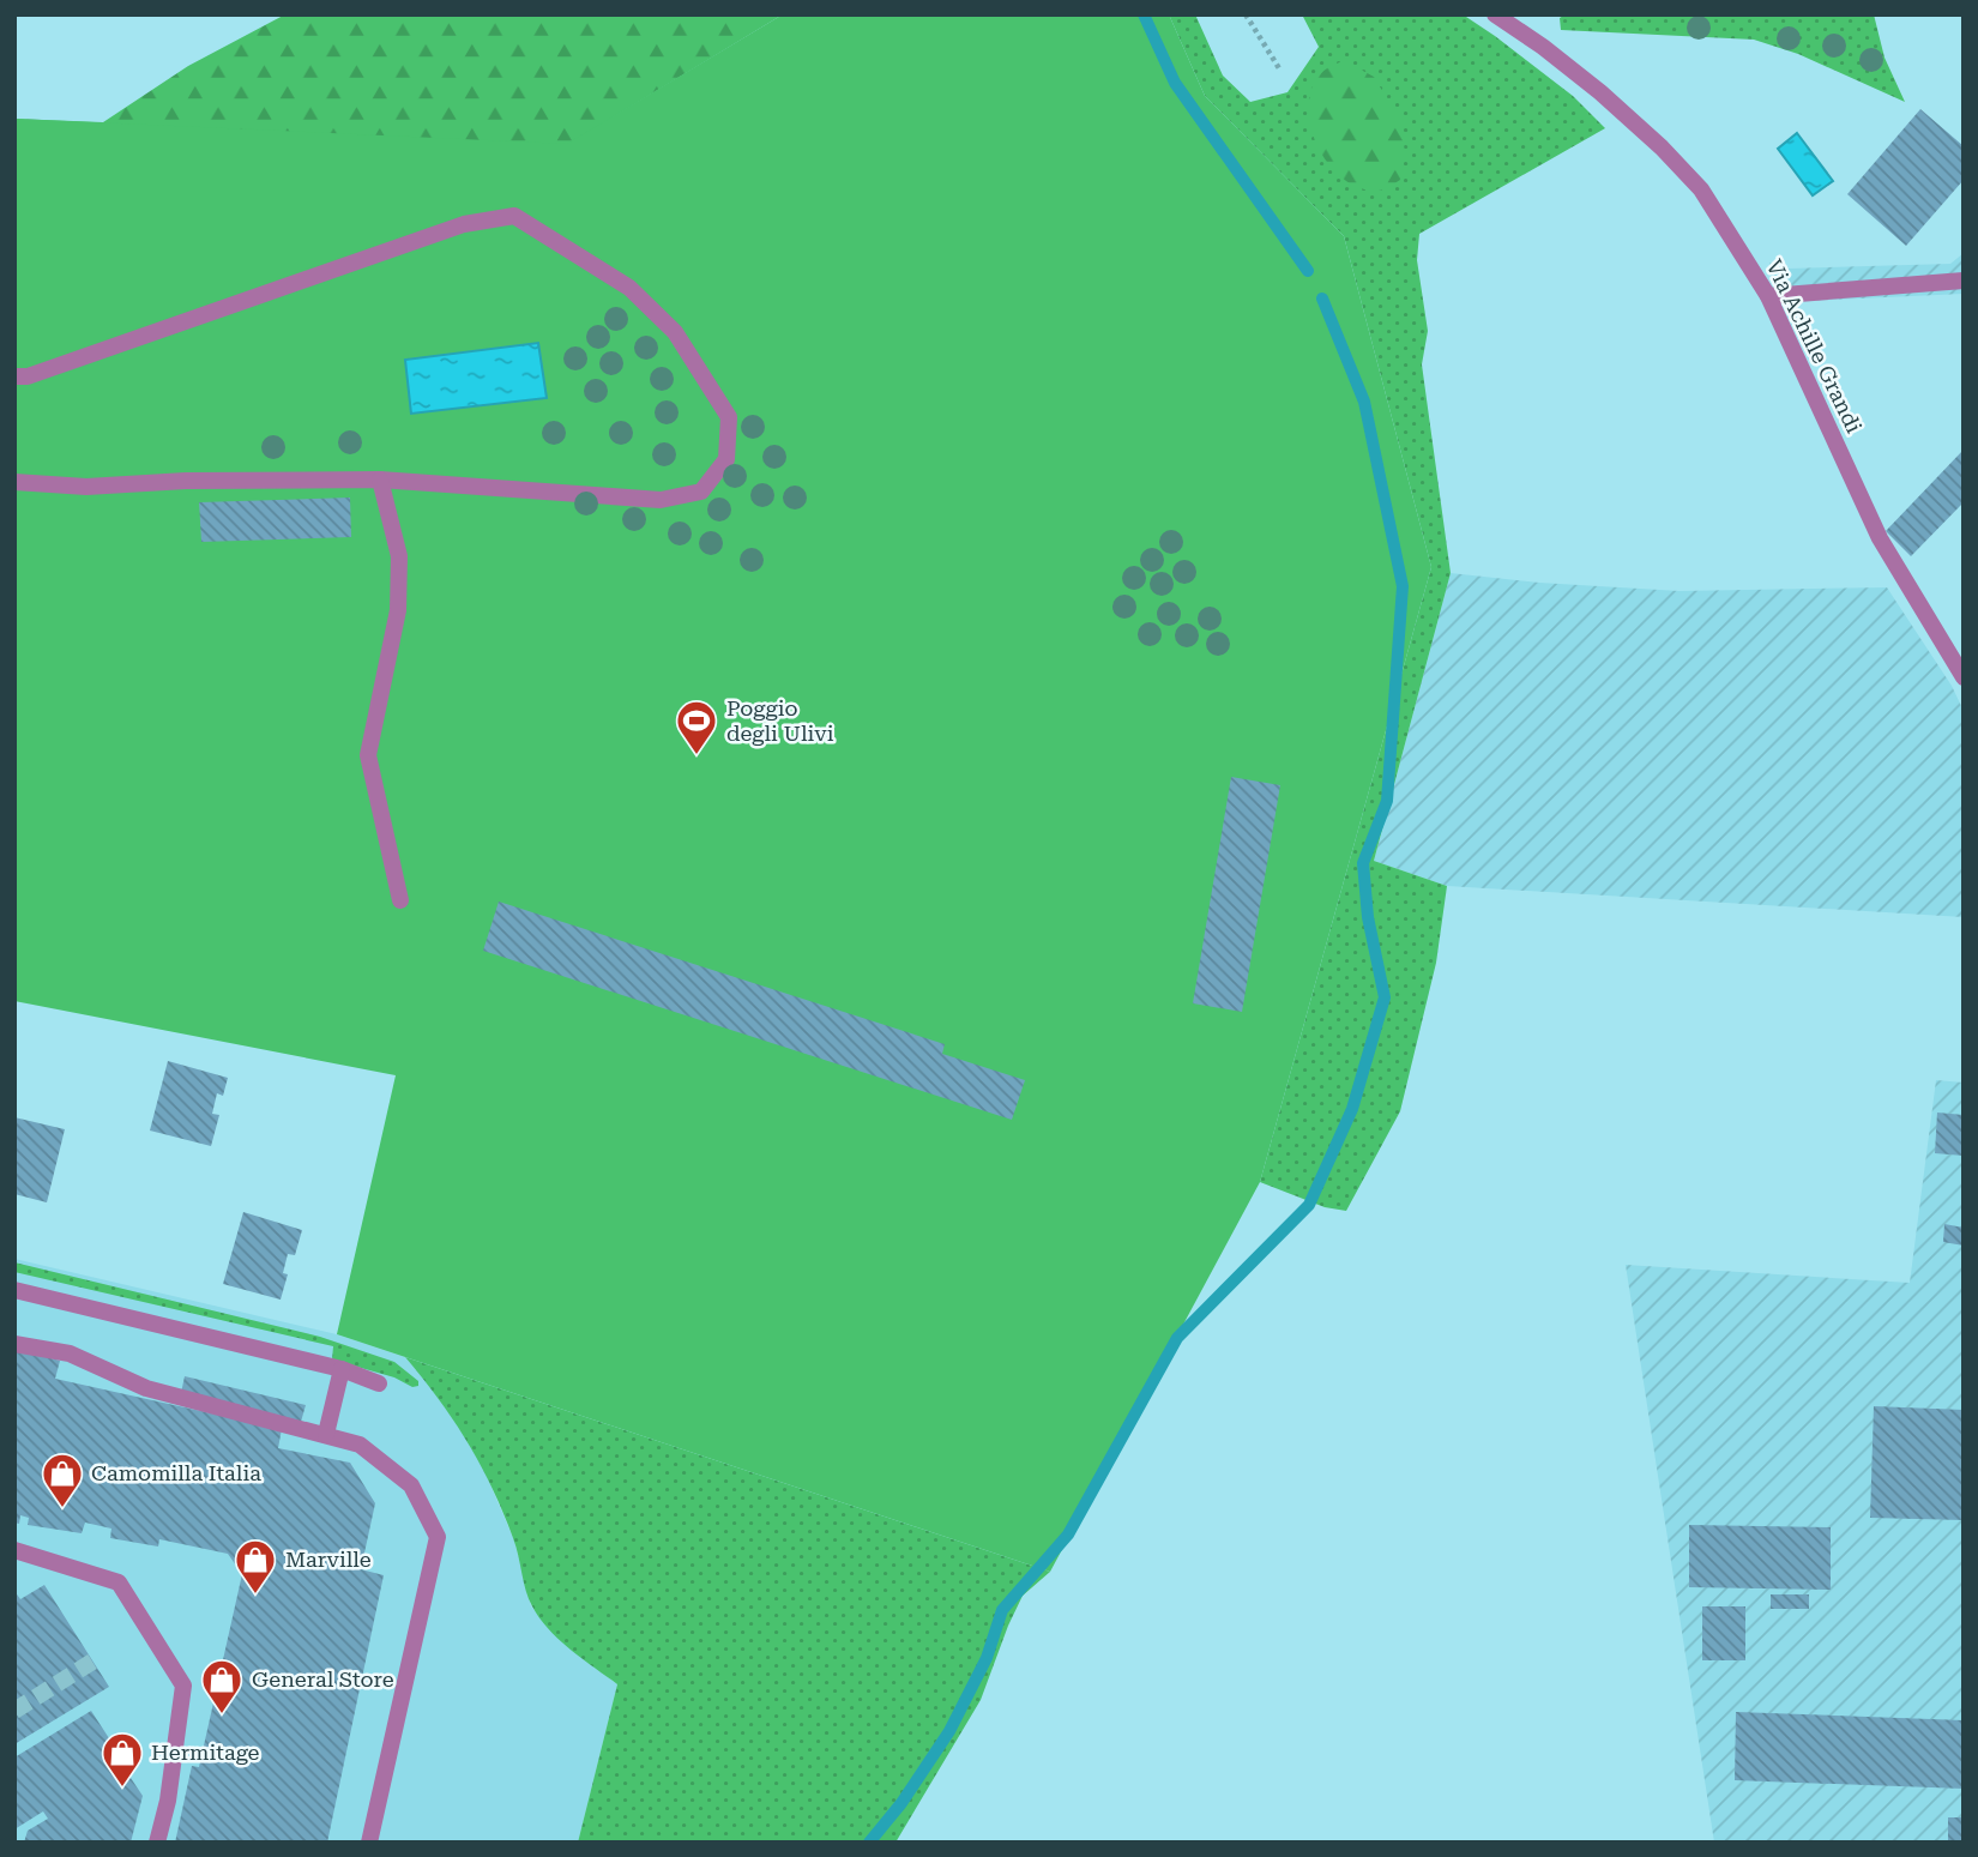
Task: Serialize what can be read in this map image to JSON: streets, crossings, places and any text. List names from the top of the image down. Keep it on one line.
{"streets":{"street":["Via Achille Grandi"]},"places":{"sports":["Poggio degli Ulivi"],"shop":["Camomilla Italia","Marville","General Store","Hermitage"]}}
